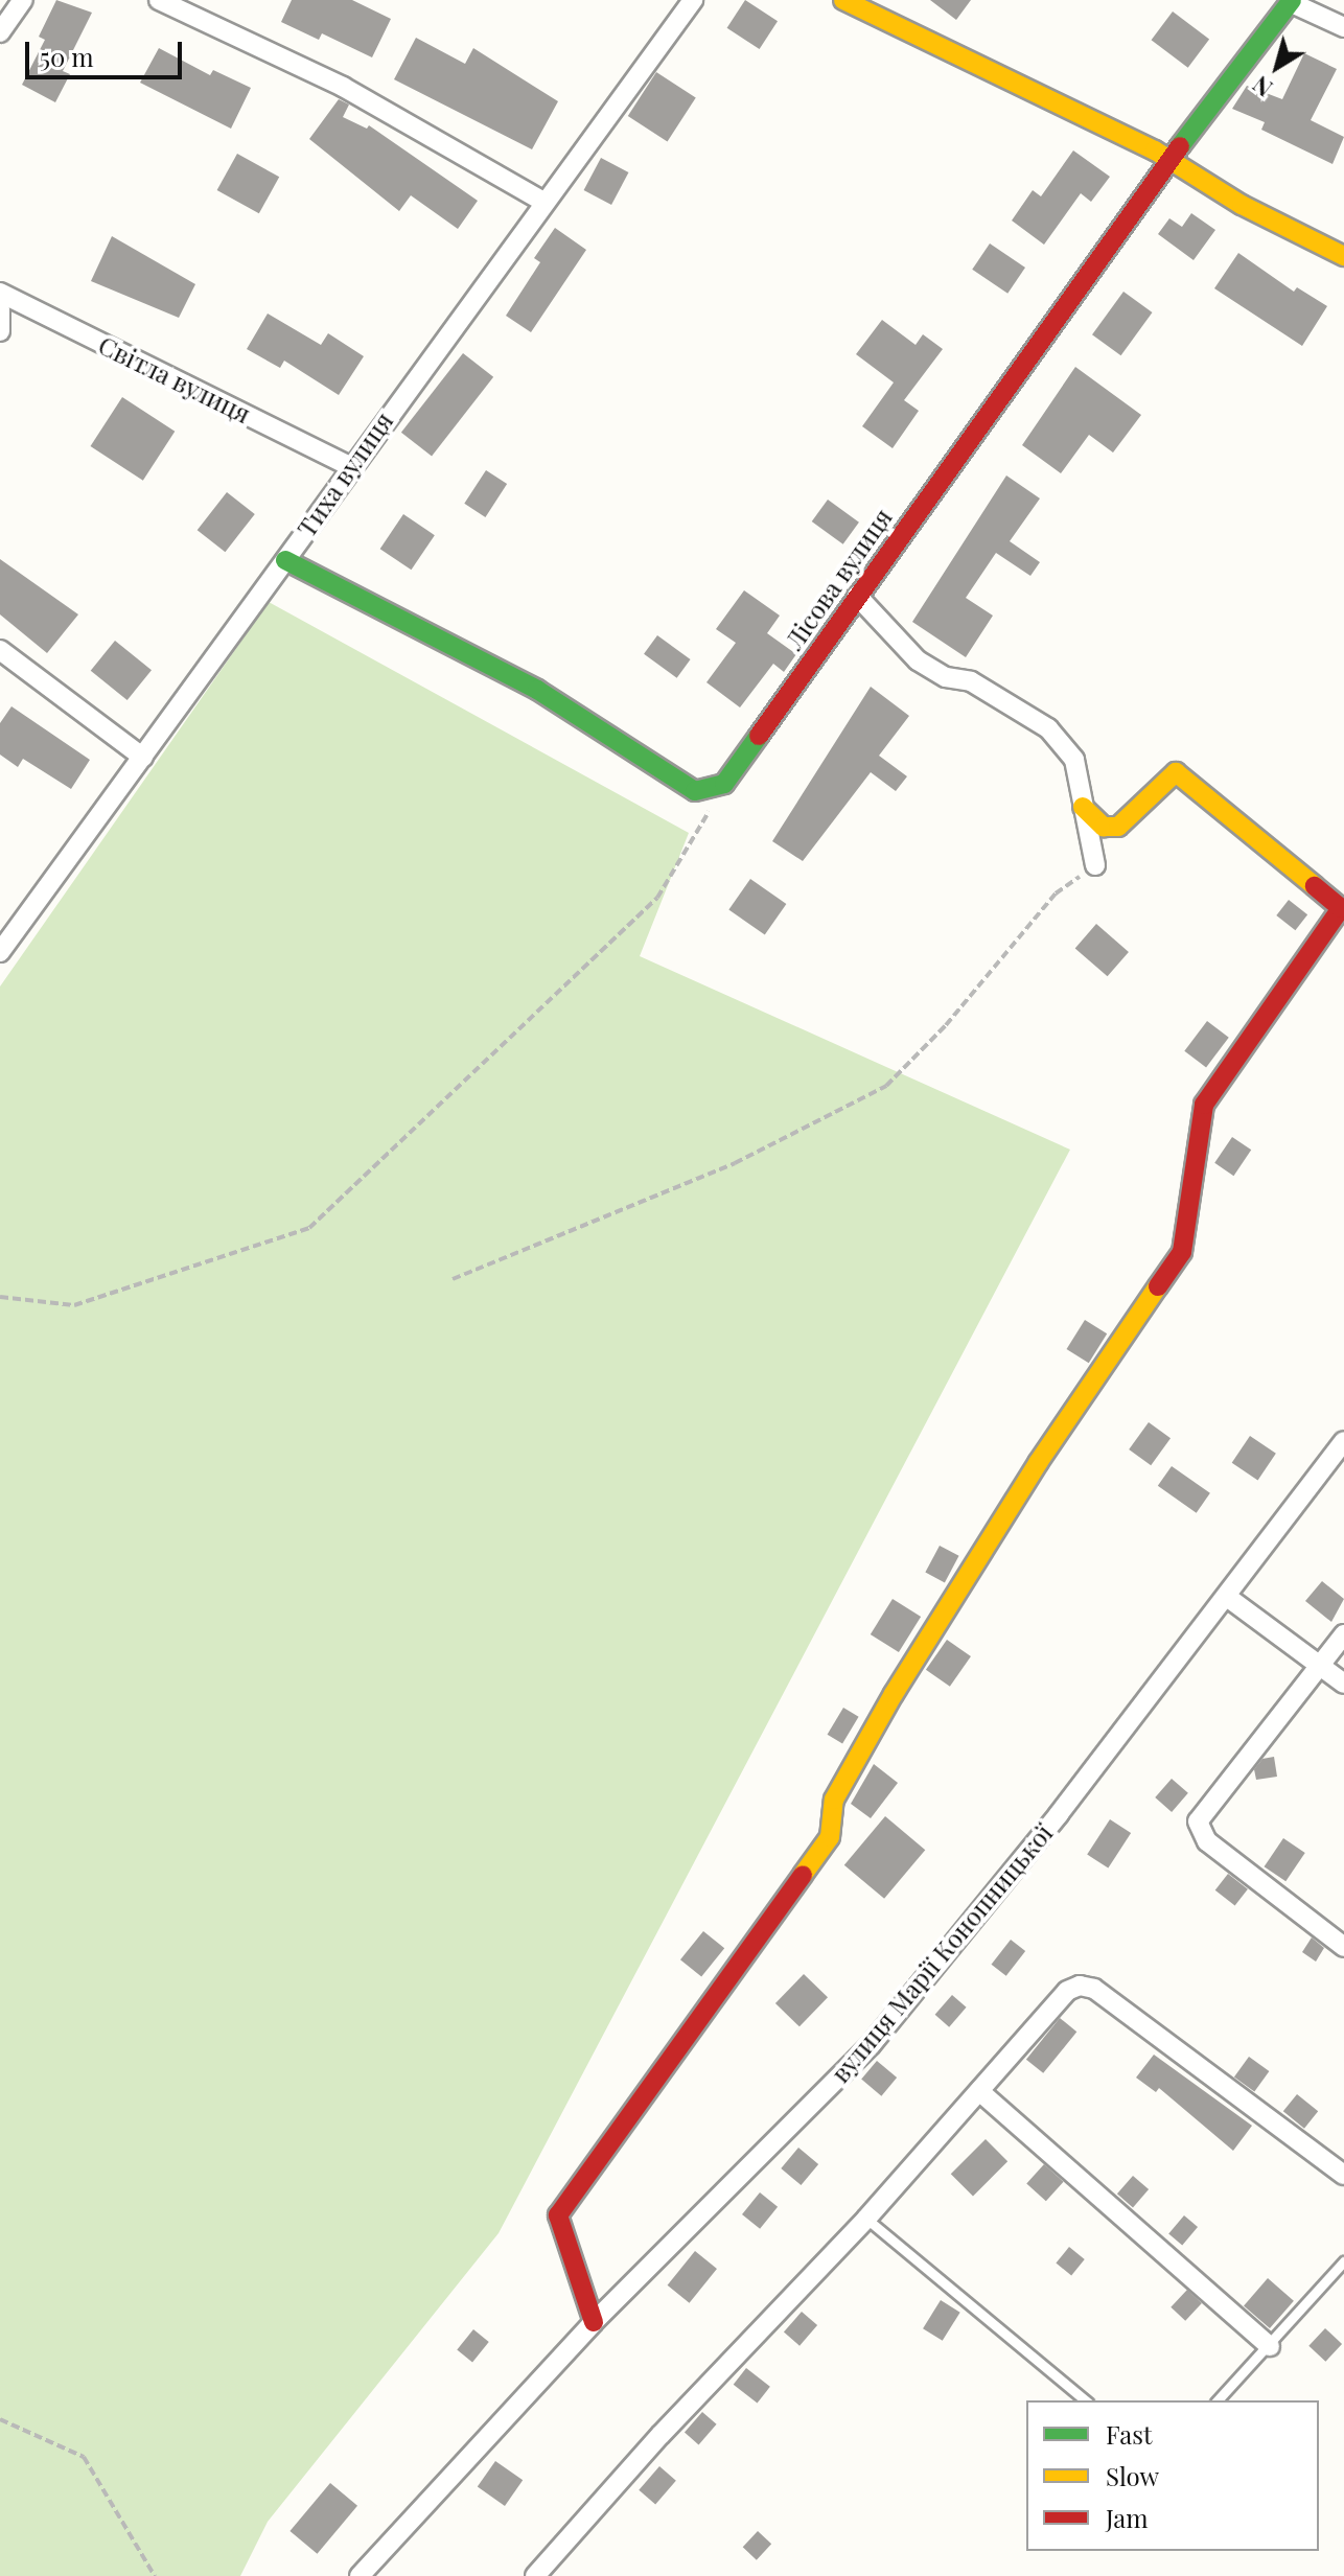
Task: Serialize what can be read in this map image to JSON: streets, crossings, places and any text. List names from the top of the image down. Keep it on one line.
{"streets":{"street":["Світла вулиця","Тиха вулиця","Лісова вулиця","вулиця Марії Конопницької"]},"crossings":[["Світла вулиця","Тиха вулиця"]],"legend":["Fast","Slow","Jam"],"scale_bar":"50 m","north":"bottom left"}
